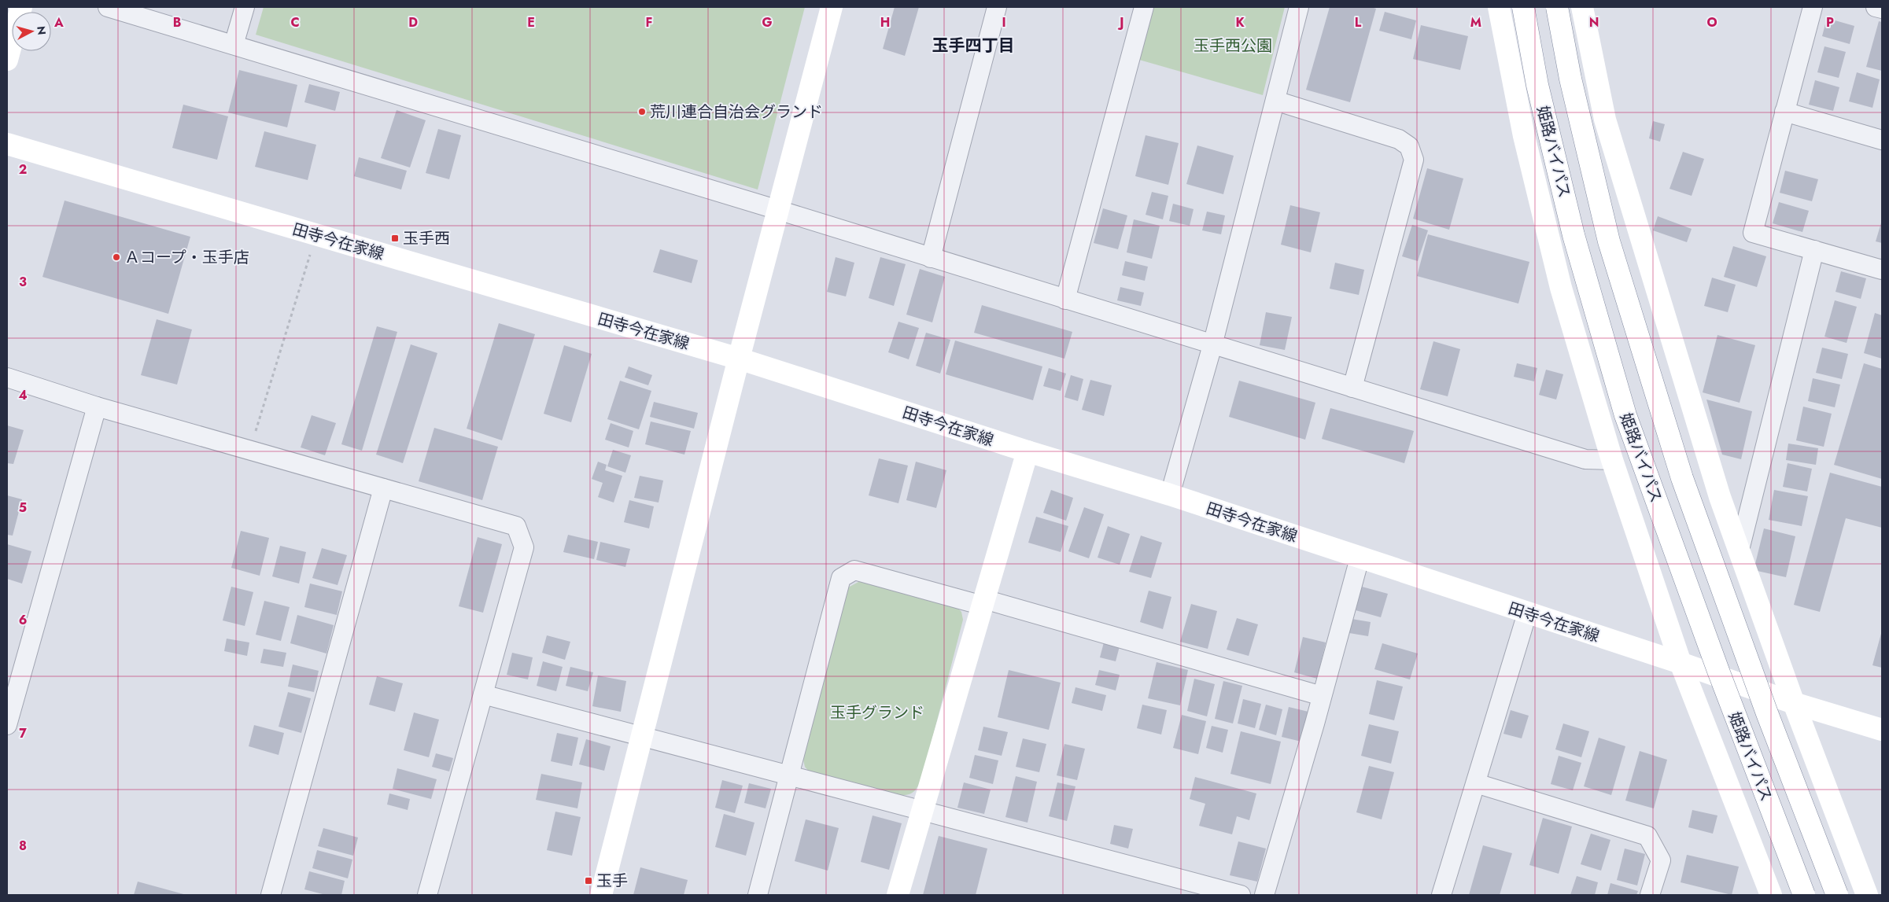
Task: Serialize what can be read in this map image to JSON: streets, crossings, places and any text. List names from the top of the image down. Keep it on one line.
{"streets":{"main road":["姫路バイパス","田寺今在家線"]},"districts":["玉手四丁目"],"parks":["玉手西公園","玉手グランド"],"places":{"other":["荒川連合自治会グランド","Ａコープ・玉手店"],"transit":["玉手西","玉手"]},"north":"right","grid":{"columns":["A","B","C","D","E","F","G","H","I","J","K","L","M","N","O","P"],"rows":["2","3","4","5","6","7","8"]}}
